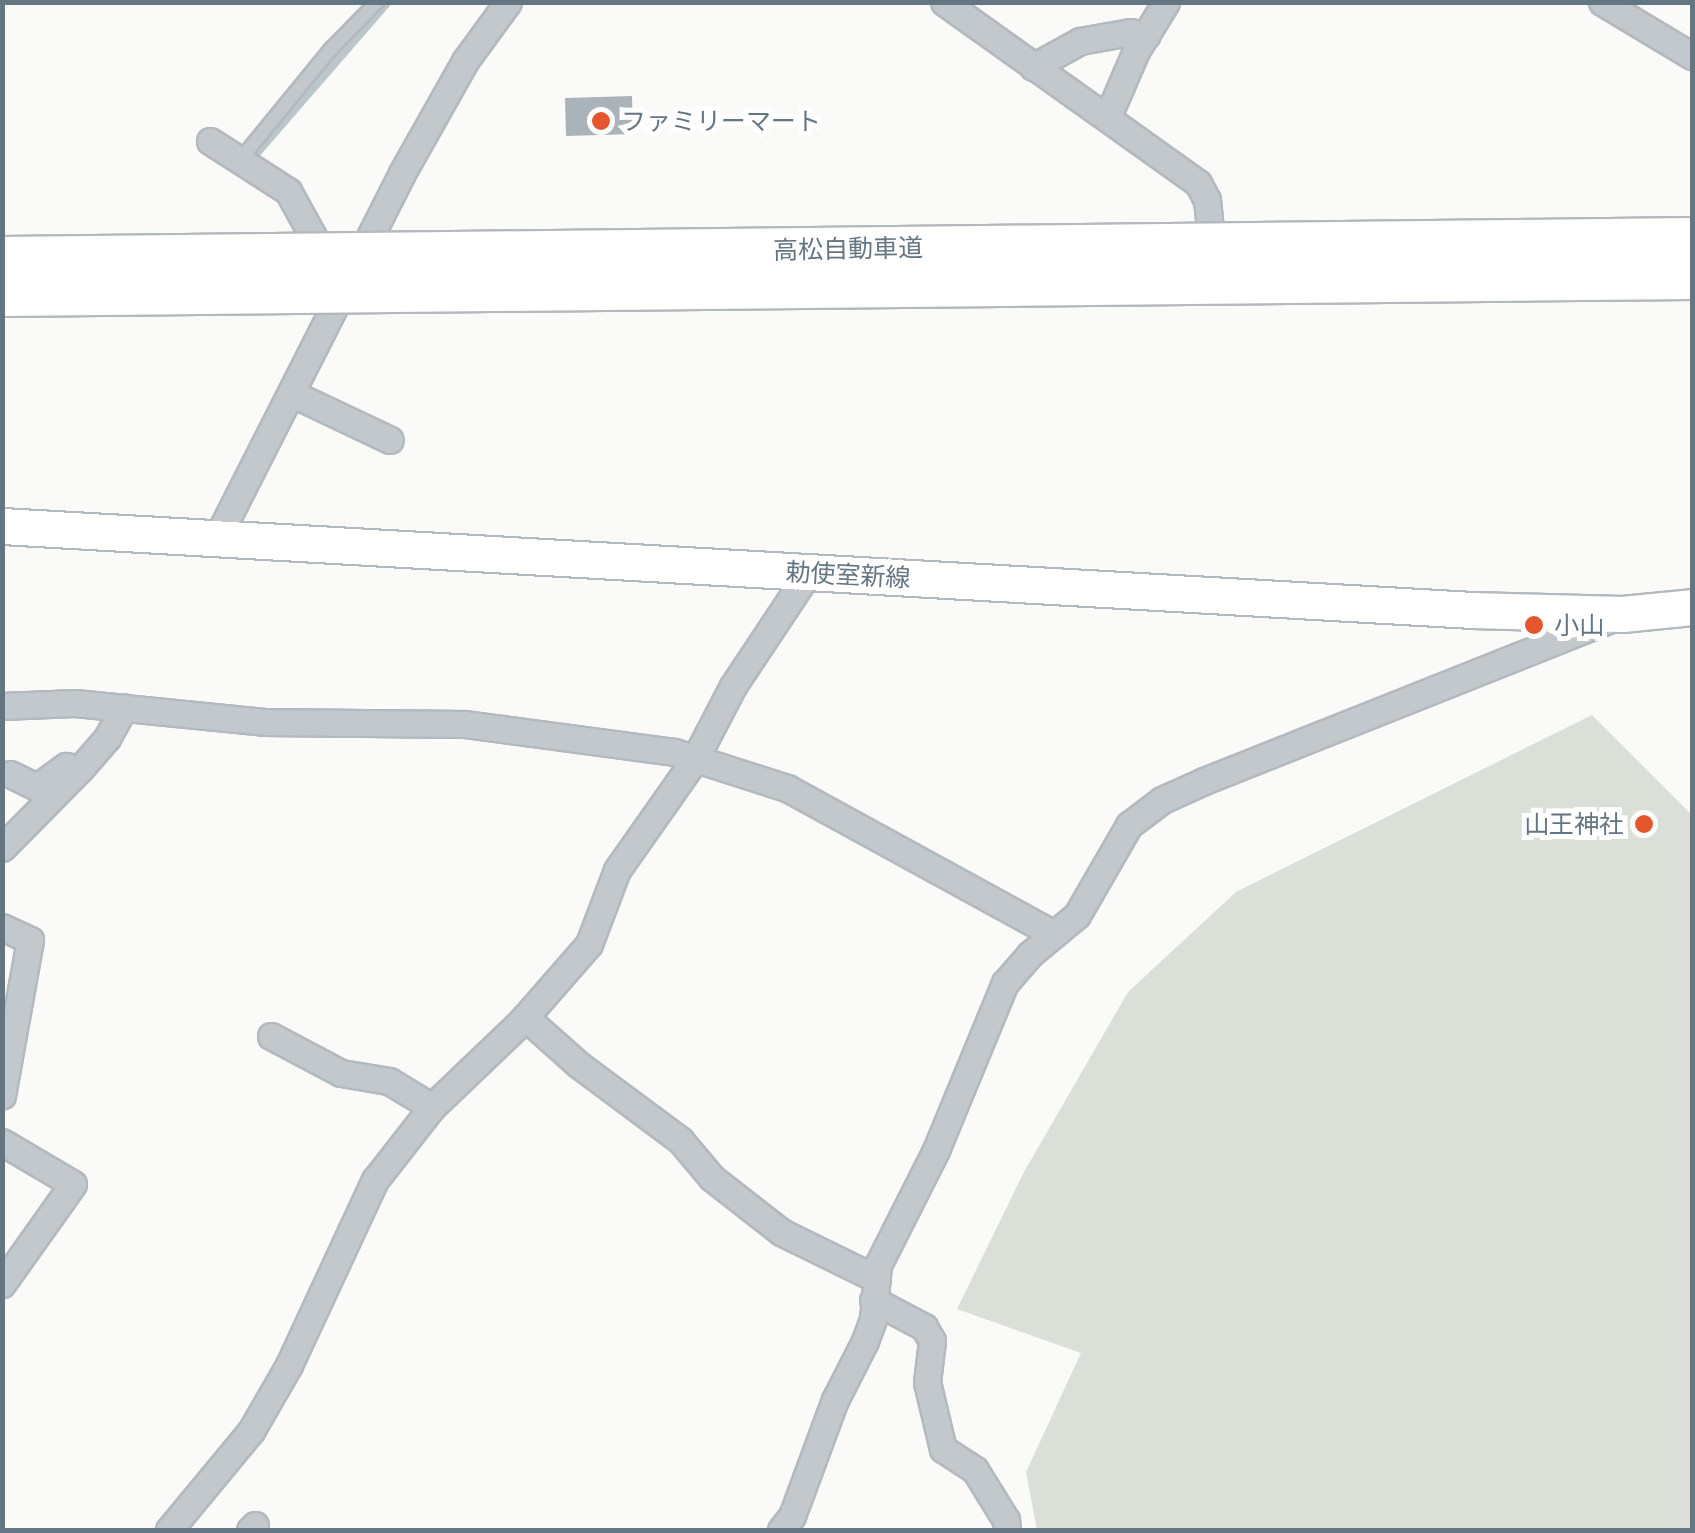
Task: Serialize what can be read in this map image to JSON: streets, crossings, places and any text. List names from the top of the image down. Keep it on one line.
{"streets":{"highway":["高松自動車道"],"main road":["勅使室新線"]},"places":["ファミリーマート","小山","山王神社"]}
